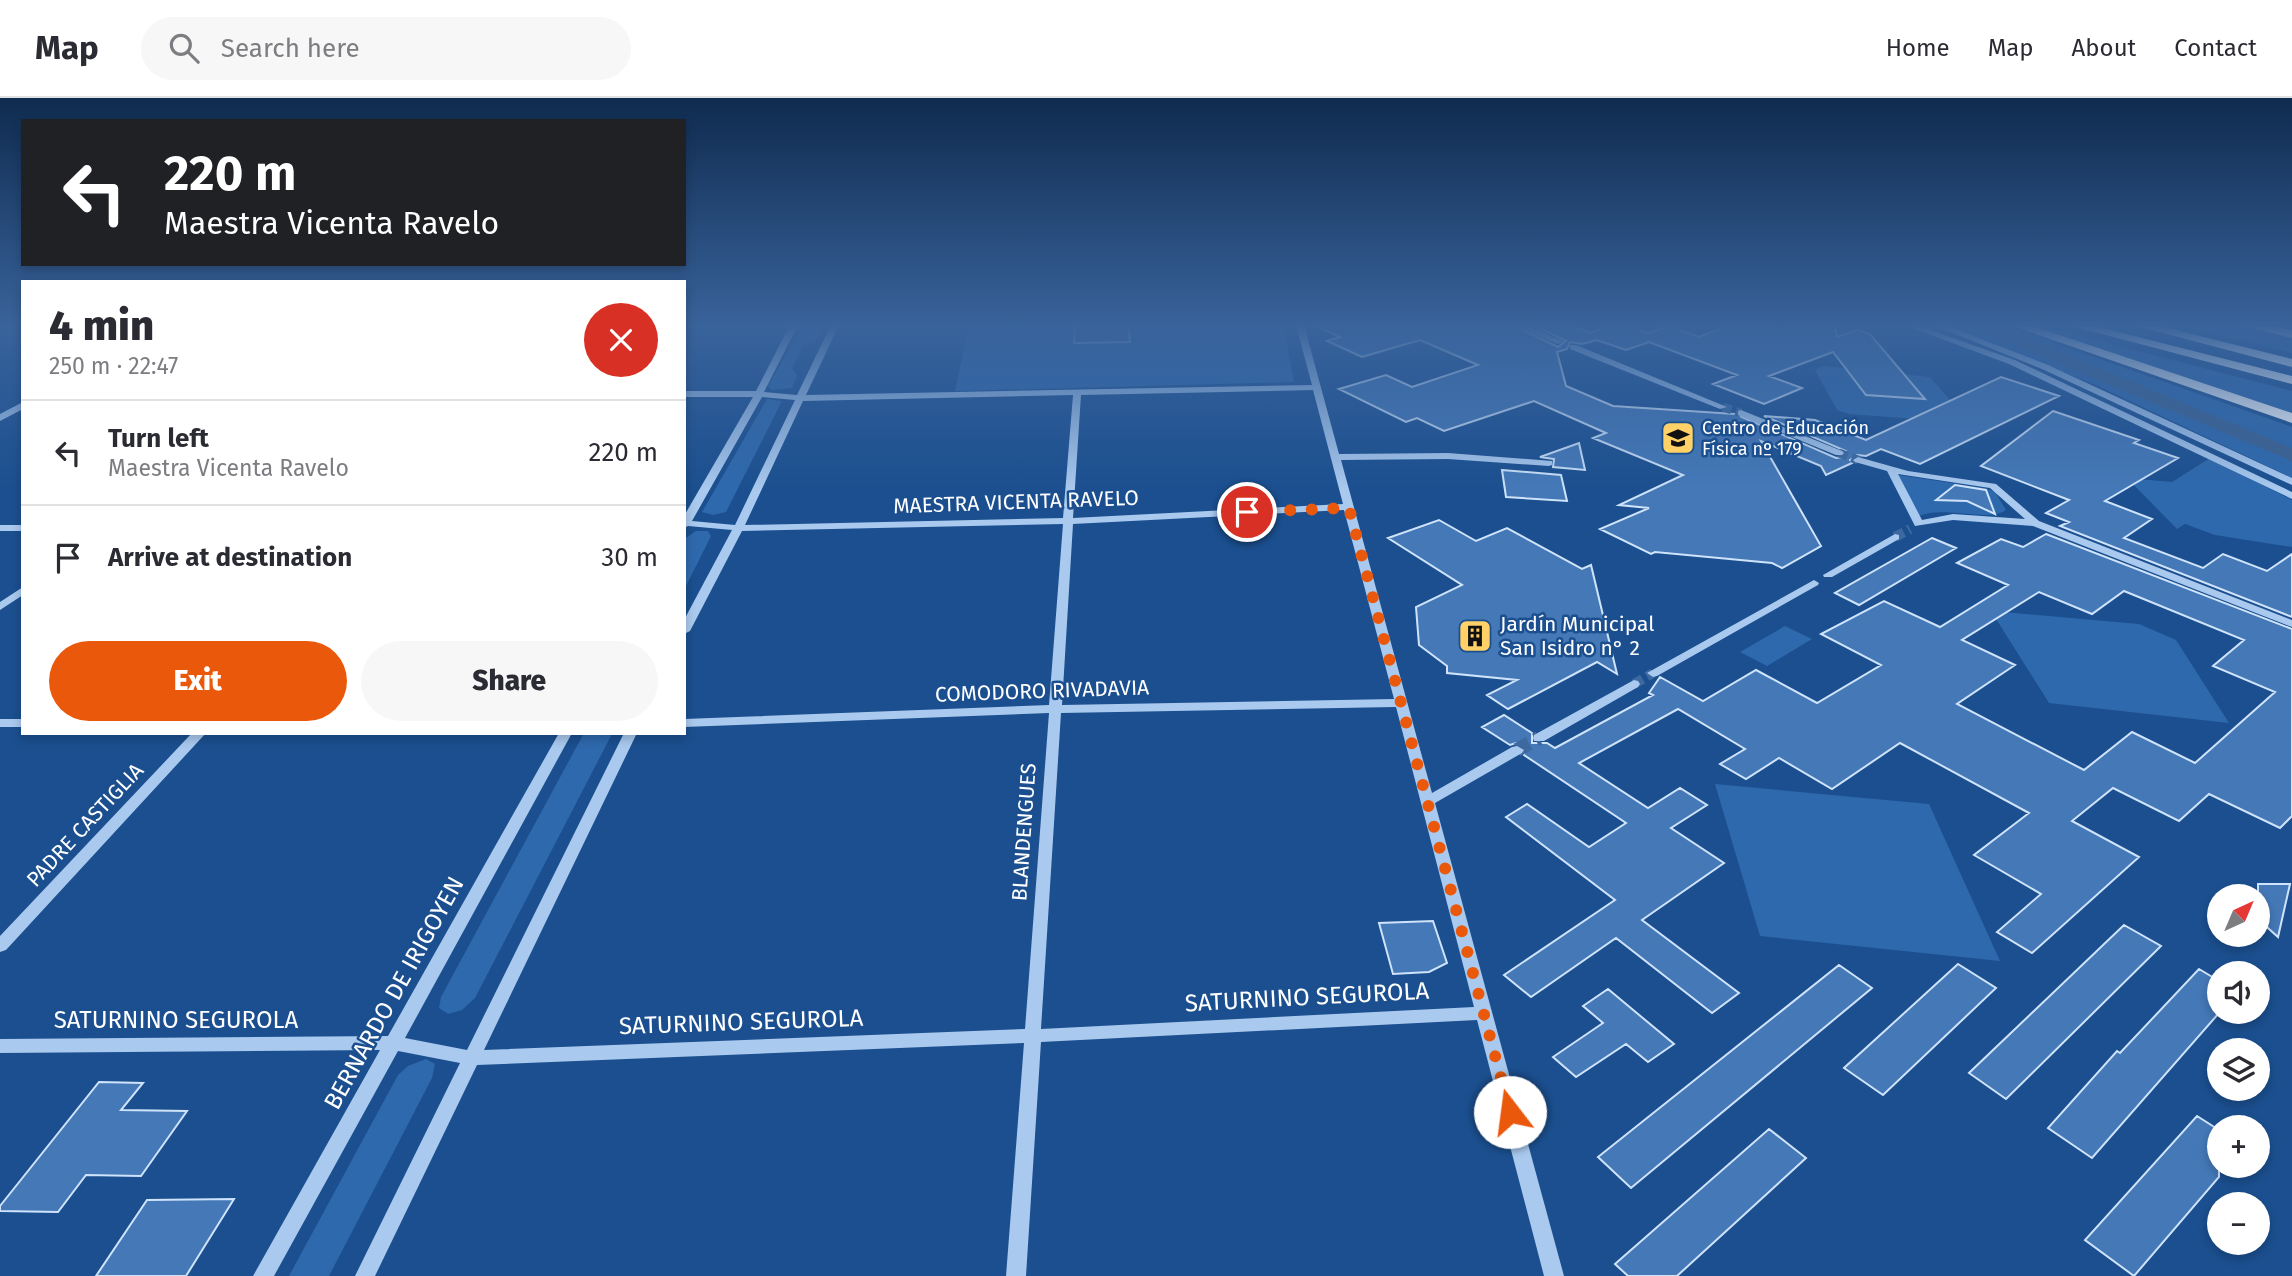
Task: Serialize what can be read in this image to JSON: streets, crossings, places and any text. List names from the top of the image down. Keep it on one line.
{"streets":{"street":["MAESTRA VICENTA RAVELO","COMODORO RIVADAVIA","PADRE CASTIGLIA","BLANDENGUES","BERNARDO DE IRIGOYEN","SATURNINO SEGUROLA"]},"crossings":[["MAESTRA VICENTA RAVELO","BLANDENGUES"],["COMODORO RIVADAVIA","BLANDENGUES"],["BLANDENGUES","SATURNINO SEGUROLA"],["BERNARDO DE IRIGOYEN","SATURNINO SEGUROLA"]],"places":{"school or university":["Centro de Educación Física nº 179"],"building":["Jardín Municipal San Isidro n° 2"]},"north":"top right","page":{"header":"Map","search":"Search here","nav":["Home","Map","About","Contact"],"turn":["220 m","Maestra Vicenta Ravelo"],"heading":["4 min","250 m · 22:47"],"list":[{"name":"Turn left","note":"Maestra Vicenta Ravelo","value":"220 m"},{"name":"Arrive at destination","value":"30 m"}],"buttons":["Exit","Share"],"map_buttons":["+","−"]}}
